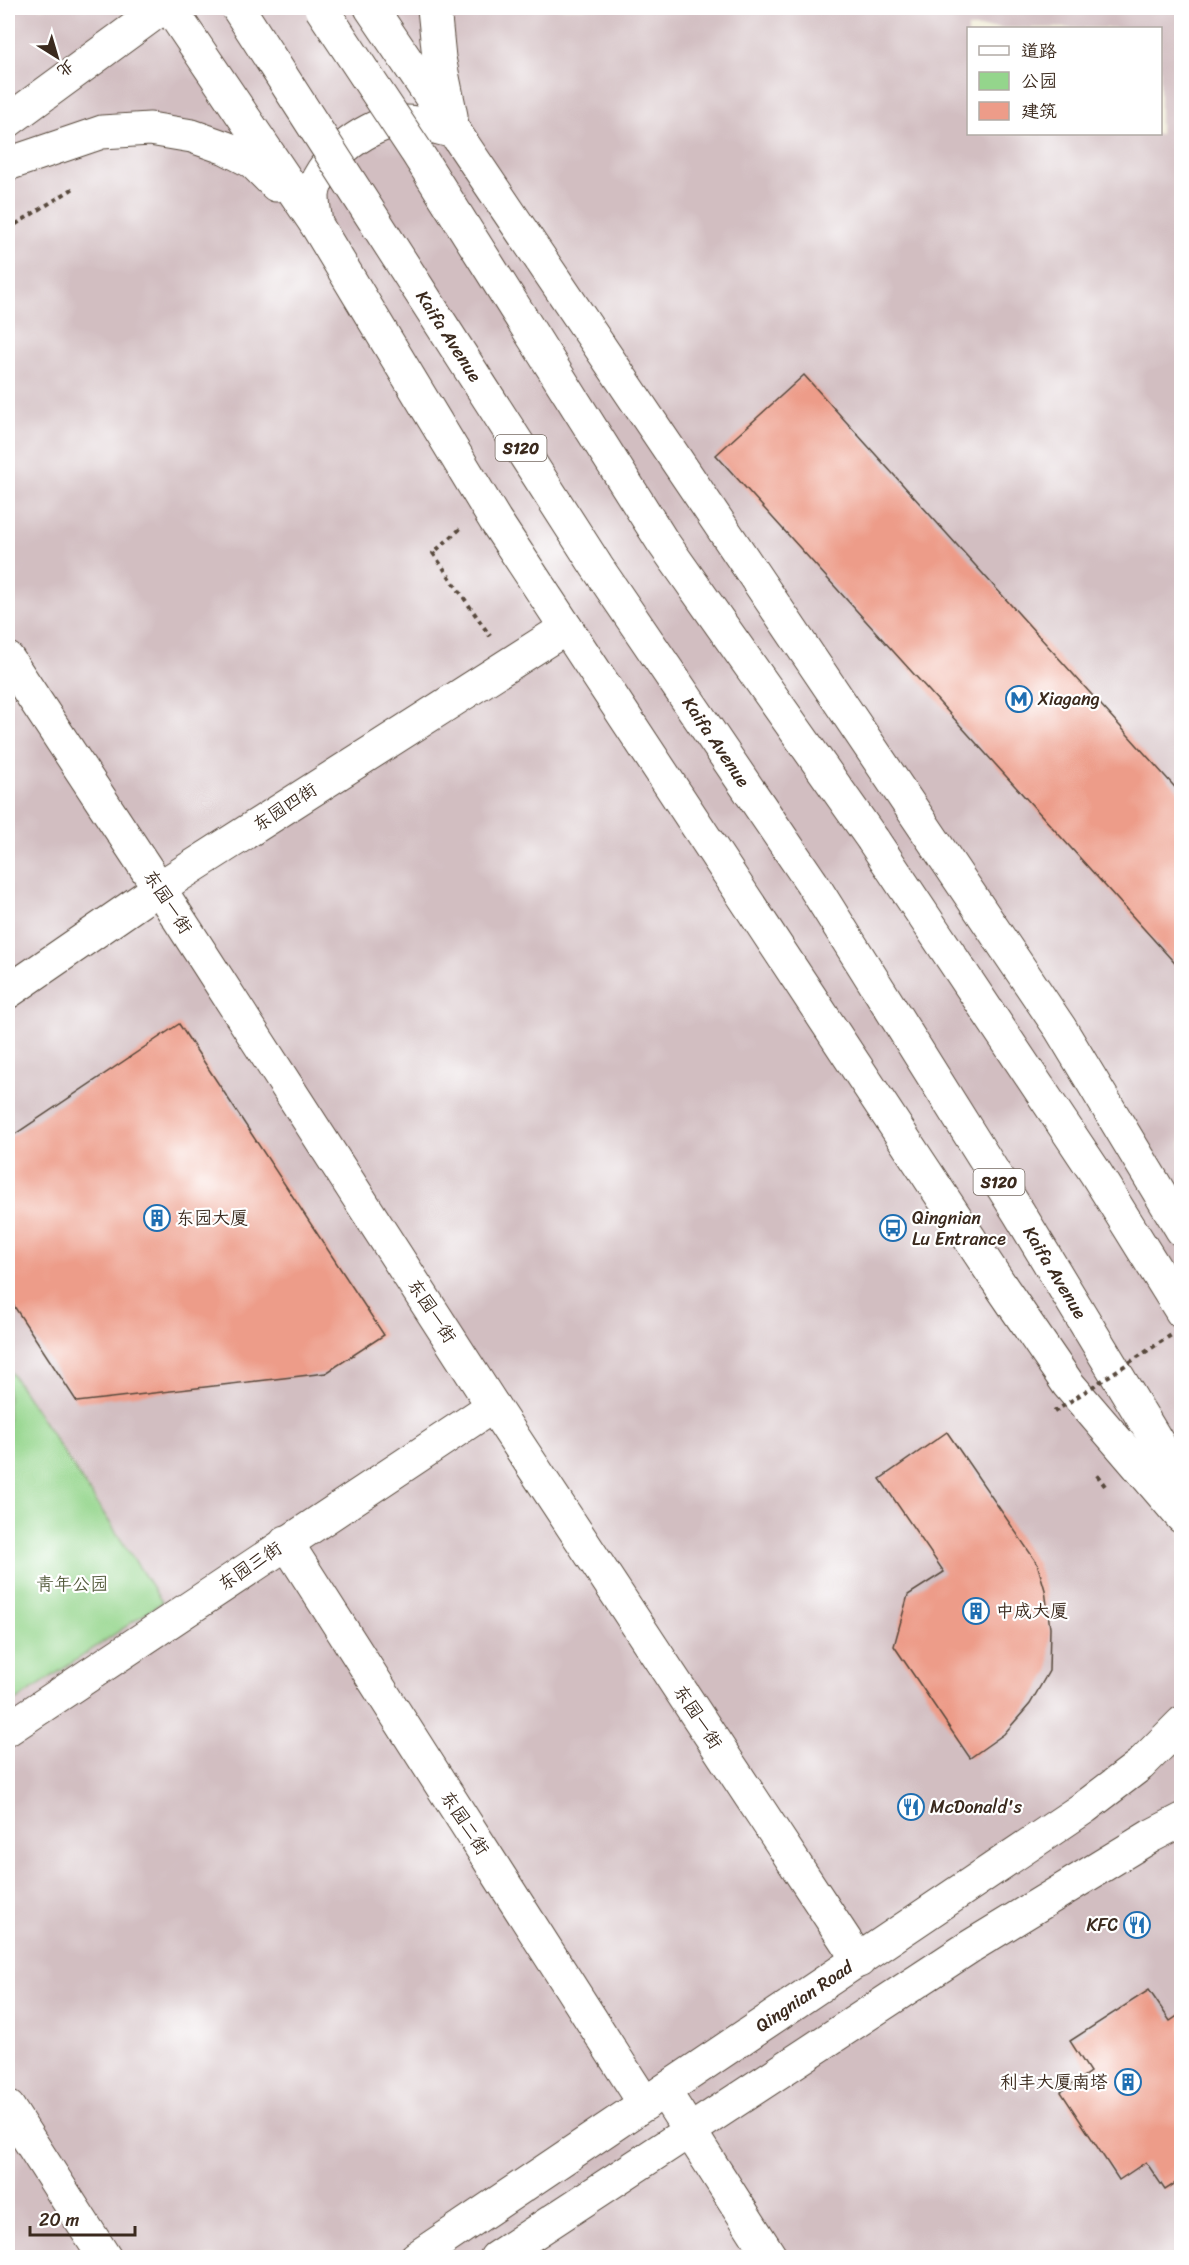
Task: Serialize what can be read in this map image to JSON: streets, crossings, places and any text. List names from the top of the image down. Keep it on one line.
{"streets":{"main road":["Kaifa Avenue","S120","东园四街","东园一街","东园三街","东园二街","Qingnian Road"]},"crossings":[["东园四街","东园一街"],["东园一街","东园三街"],["东园一街","Qingnian Road"],["东园三街","东园二街"],["东园二街","Qingnian Road"]],"parks":["青年公园"],"places":{"metro station":["Xiagang"],"building":["东园大厦","中成大厦","利丰大厦南塔"],"bus stop":["Qingnian Lu Entrance"],"restaurant":["McDonald's","KFC"]},"legend":["道路","公园","建筑"],"scale_bar":"20 m","north":"bottom right"}
